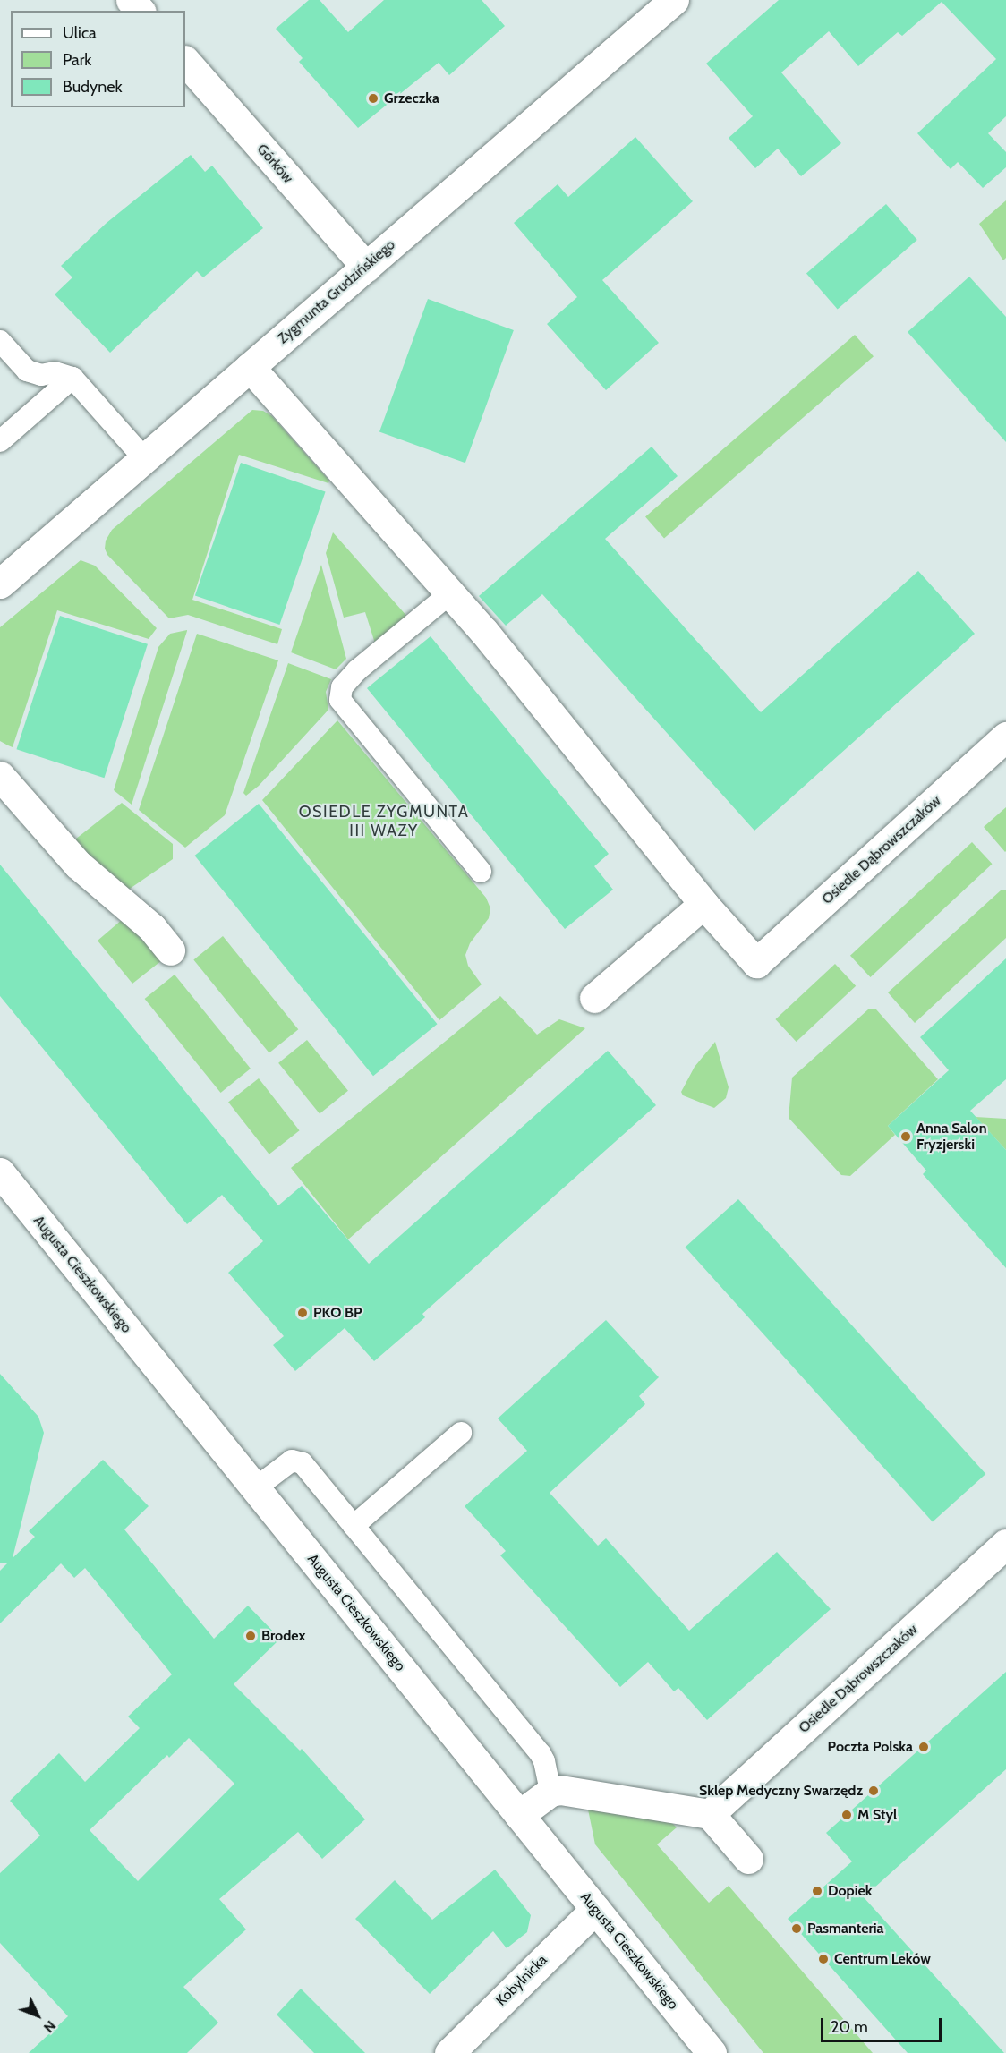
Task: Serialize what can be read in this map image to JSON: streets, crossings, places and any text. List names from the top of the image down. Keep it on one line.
{"streets":{"street":["Górków","Zygmunta Grudzińskiego","Osiedle Dąbrowszczaków","Augusta Cieszkowskiego","Kobylnicka"]},"crossings":[["Górków","Zygmunta Grudzińskiego"],["Augusta Cieszkowskiego","Kobylnicka"]],"districts":["OSIEDLE ZYGMUNTA III WAZY"],"places":["Grzeczka","Anna Salon Fryzjerski","PKO BP","Brodex","Poczta Polska","Sklep Medyczny Swarzędz","M Styl","Dopiek","Pasmanteria","Centrum Leków"],"legend":["Ulica","Park","Budynek"],"scale_bar":"20 m","north":"bottom right"}
